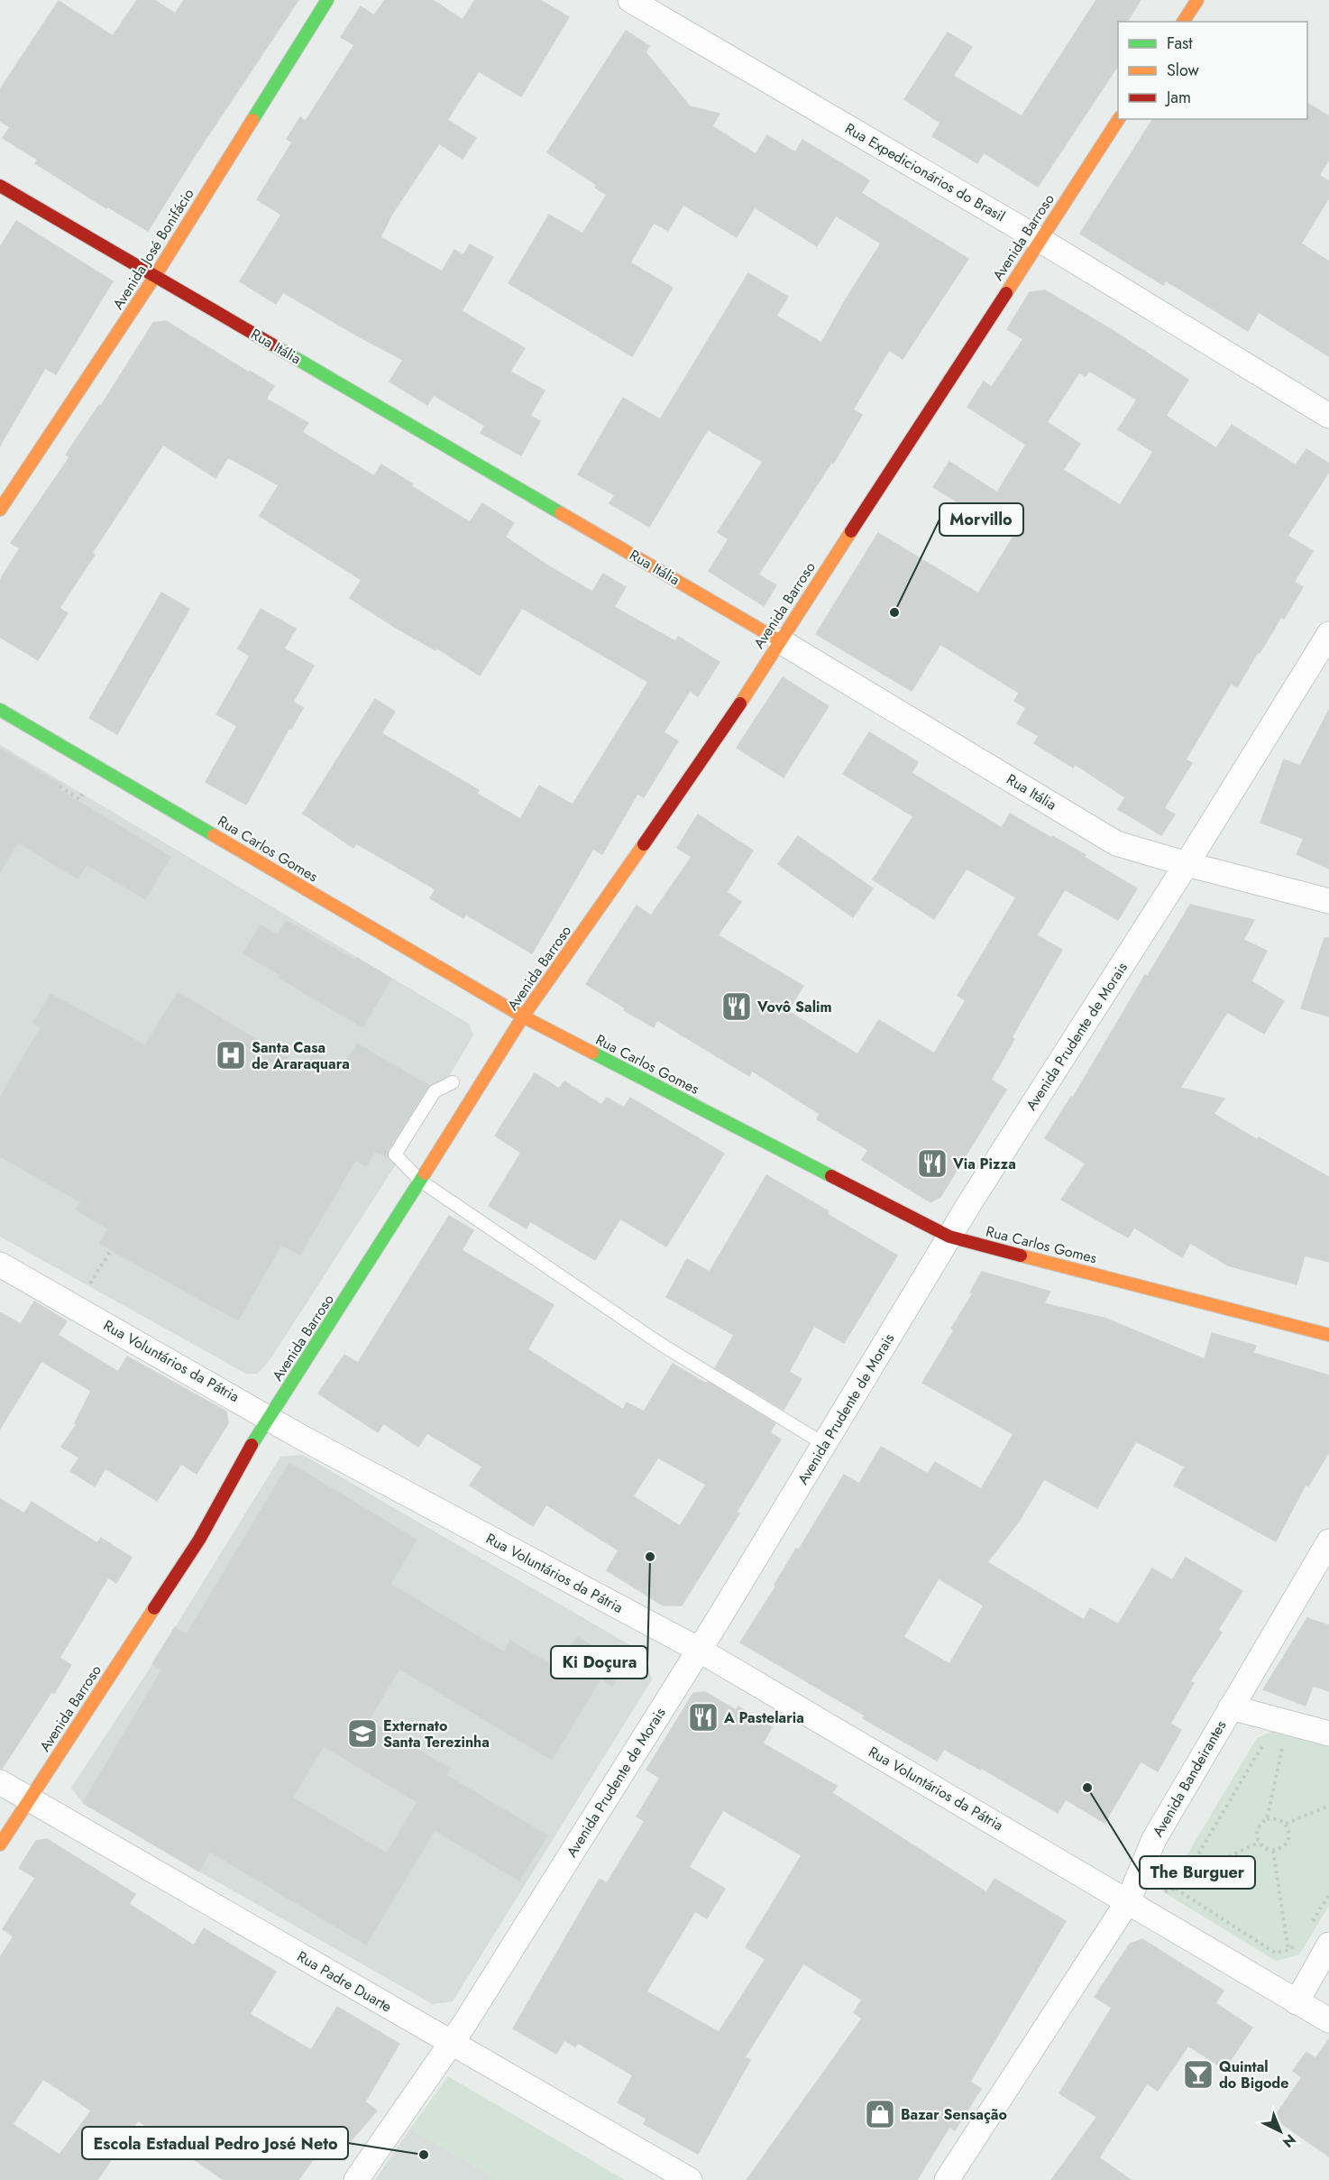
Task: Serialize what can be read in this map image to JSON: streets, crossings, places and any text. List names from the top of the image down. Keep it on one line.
{"streets":{"street":["Rua Expedicionários do Brasil","Avenida Barroso","Avenida José Bonifácio","Rua Itália","Rua Carlos Gomes","Avenida Prudente de Morais","Rua Voluntários da Pátria","Avenida Bandeirantes","Rua Padre Duarte"]},"crossings":[["Rua Expedicionários do Brasil","Avenida Barroso"],["Avenida Barroso","Rua Itália"],["Avenida Barroso","Rua Carlos Gomes"],["Avenida Barroso","Rua Voluntários da Pátria"],["Avenida Barroso","Rua Padre Duarte"],["Avenida José Bonifácio","Rua Itália"],["Rua Itália","Avenida Prudente de Morais"],["Rua Carlos Gomes","Avenida Prudente de Morais"],["Avenida Prudente de Morais","Rua Voluntários da Pátria"],["Avenida Prudente de Morais","Rua Padre Duarte"],["Rua Voluntários da Pátria","Avenida Bandeirantes"]],"places":{"other":["Morvillo","Ki Doçura","The Burguer","Escola Estadual Pedro José Neto"],"restaurant":["Vovô Salim","Via Pizza","A Pastelaria"],"hospital":["Santa Casa de Araraquara"],"school or university":["Externato Santa Terezinha"],"bar":["Quintal do Bigode"],"shop":["Bazar Sensação"]},"legend":["Fast","Slow","Jam"],"north":"bottom right"}
